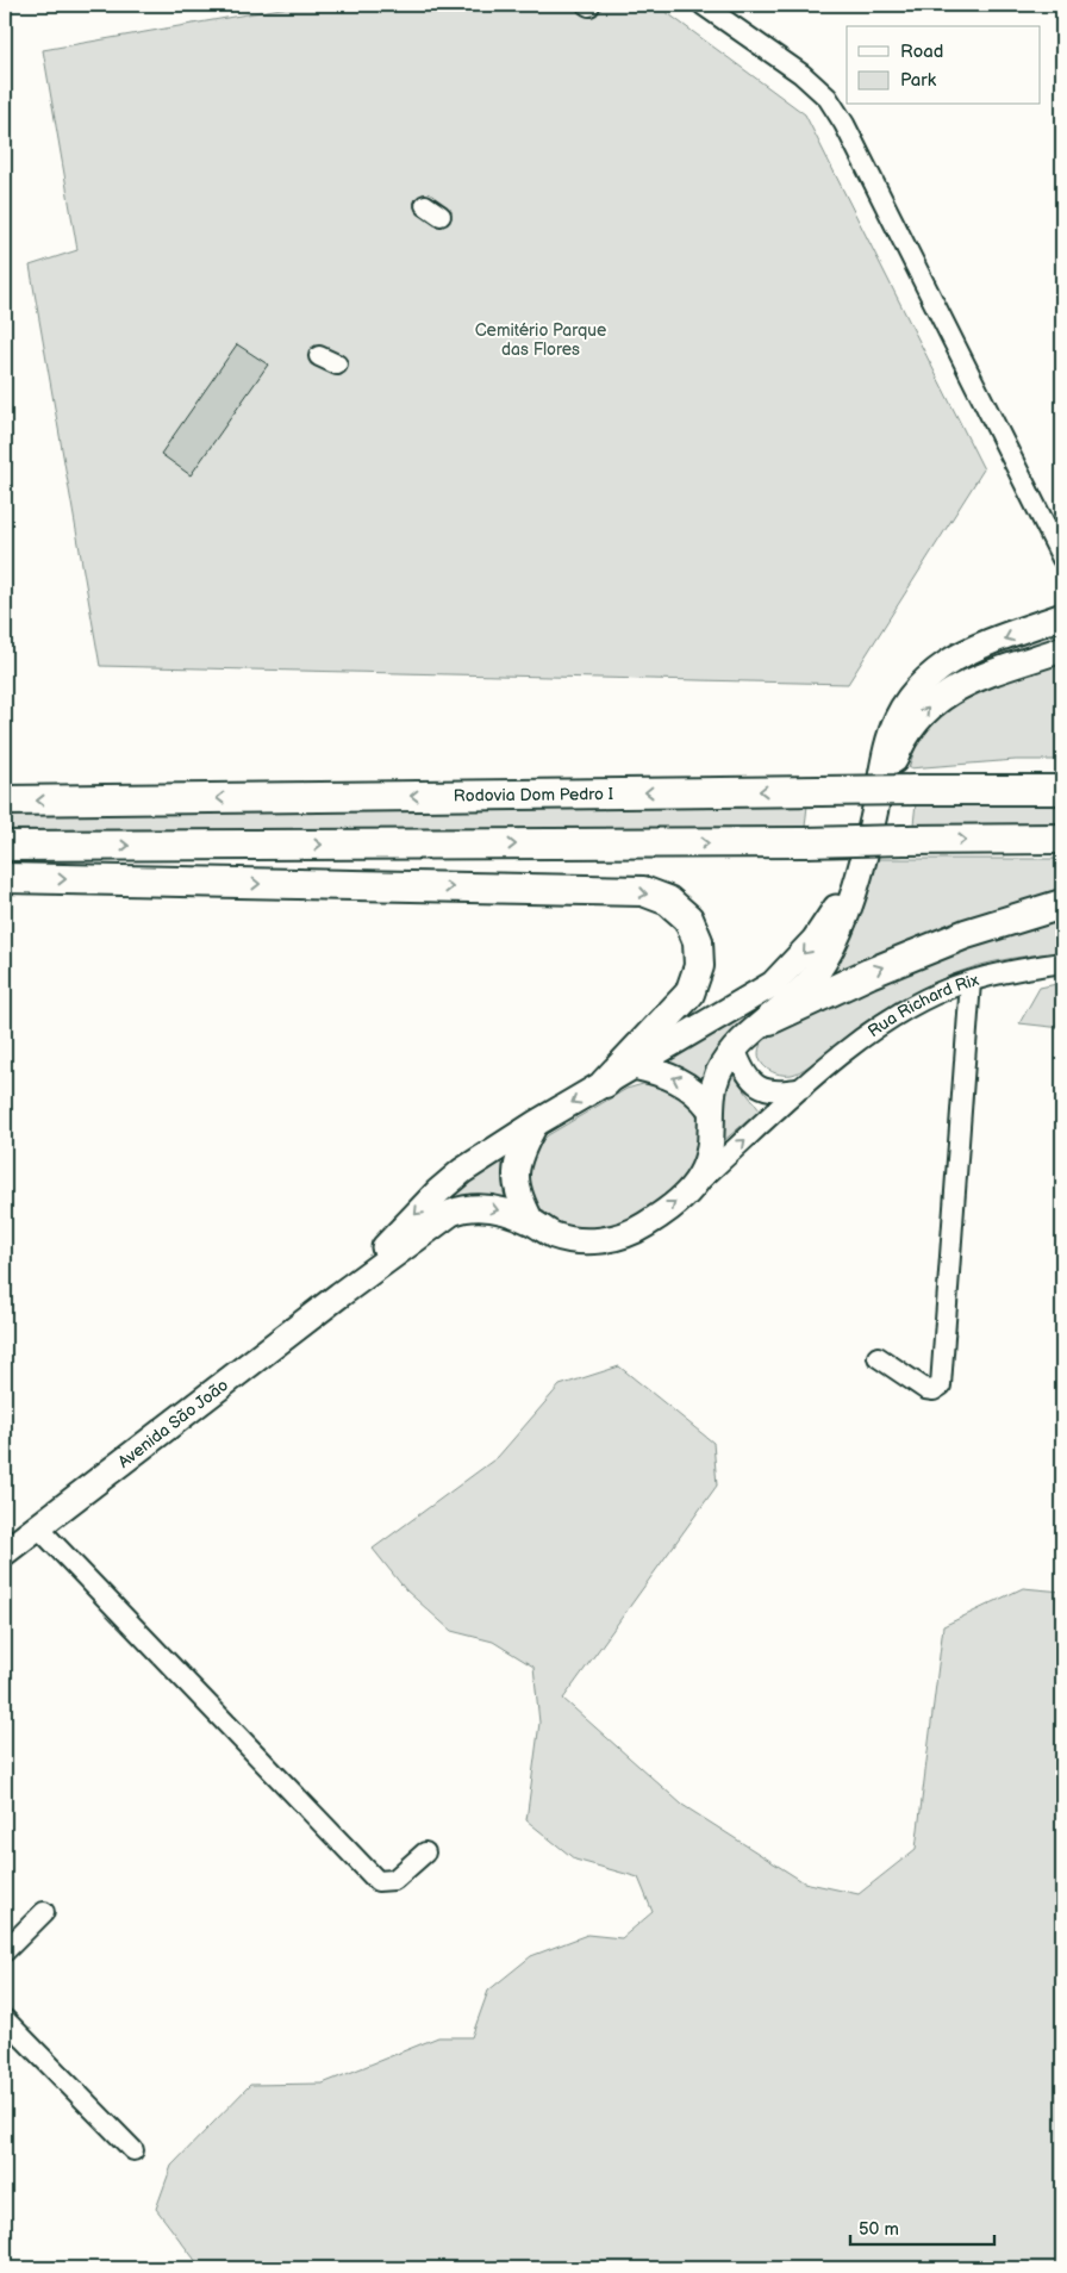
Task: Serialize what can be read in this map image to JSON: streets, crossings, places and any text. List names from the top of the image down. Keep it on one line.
{"streets":{"highway":["Rodovia Dom Pedro I"],"main road":["Avenida São João"],"street":["Rua Richard Rix"]},"parks":["Cemitério Parque das Flores"],"legend":["Road","Park"],"scale_bar":"50 m"}
